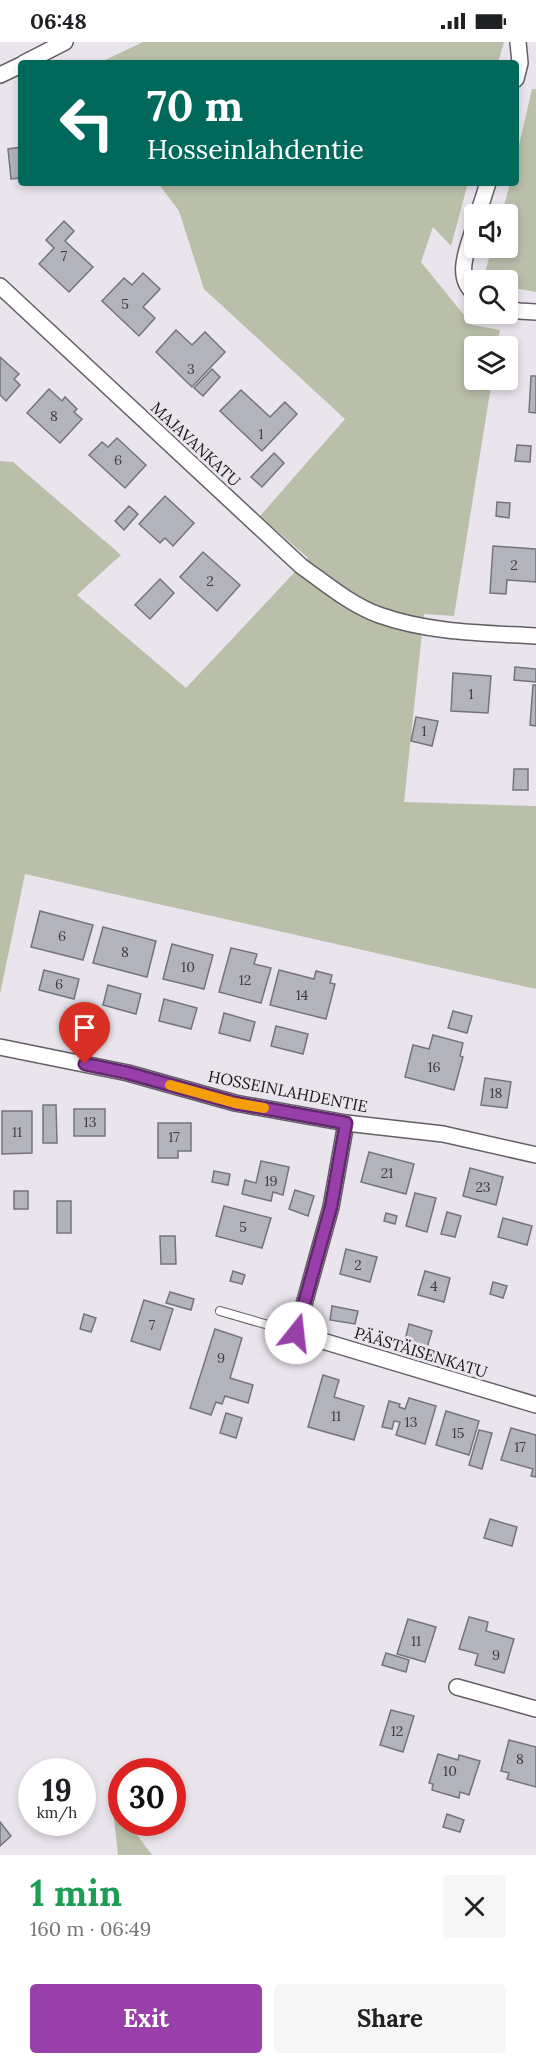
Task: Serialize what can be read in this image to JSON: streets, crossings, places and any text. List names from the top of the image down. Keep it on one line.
{"streets":{"street":["MAJAVANKATU","HOSSEINLAHDENTIE","PÄÄSTÄISENKATU"]},"house_numbers":["7","5","3","8","1","6","2","2","1","1","6","8","10","12","6","14","16","18","13","11","17","21","19","23","5","2","4","7","9","11","13","15","17","11","9","12","8","10"],"page":{"status":"06:48","turn":["70 m","Hosseinlahdentie"],"speed":"19 km/h","limit":"30","heading":["1 min","160 m · 06:49"],"buttons":["Exit","Share"]}}
